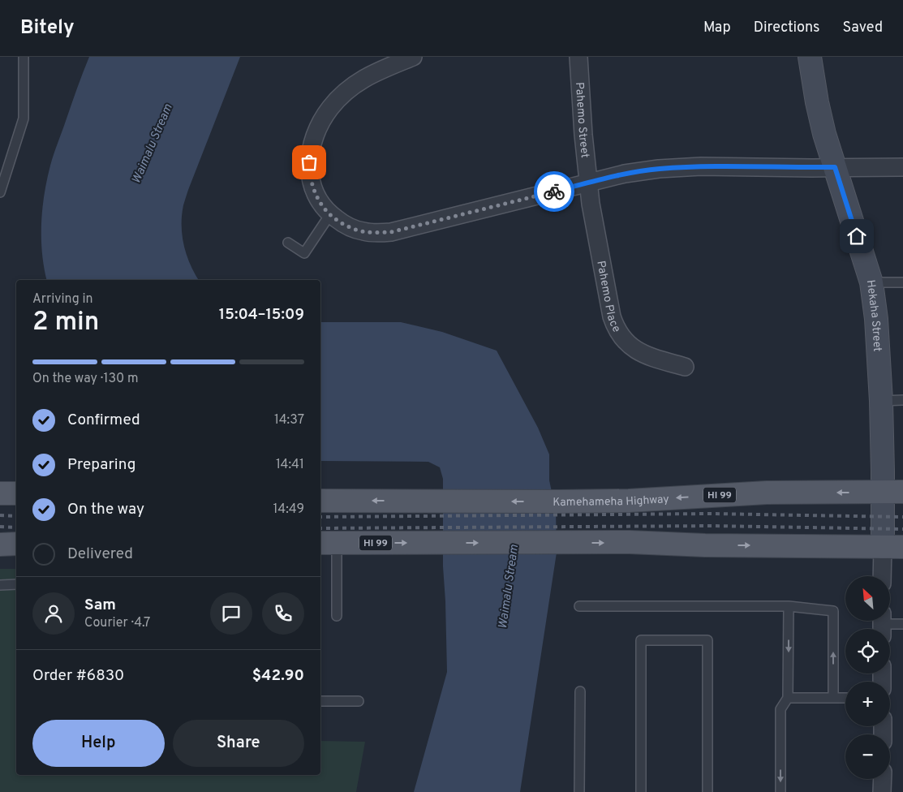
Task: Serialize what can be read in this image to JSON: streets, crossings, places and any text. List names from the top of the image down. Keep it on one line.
{"streets":{"main road":["HI 99","Kamehameha Highway"],"street":["Pahemo Street","Pahemo Place","Hekaha Street"]},"crossings":[["Pahemo Street","Pahemo Place"],["Hekaha Street","HI 99"],["Hekaha Street","Kamehameha Highway"]],"water":["Waimalu Stream"],"north":"top left","page":{"header":"Bitely","nav":["Map","Directions","Saved"],"heading":["2 min","Arriving in","15:04–15:09"],"panel":["Sam","Courier · 4.7","Order #6830","$42.90"],"bar":"On the way · 130 m","list":[["Confirmed","14:37"],["Preparing","14:41"],["On the way","14:49"],"Delivered"],"map_buttons":["+","−"],"buttons":["Help","Share"]}}
